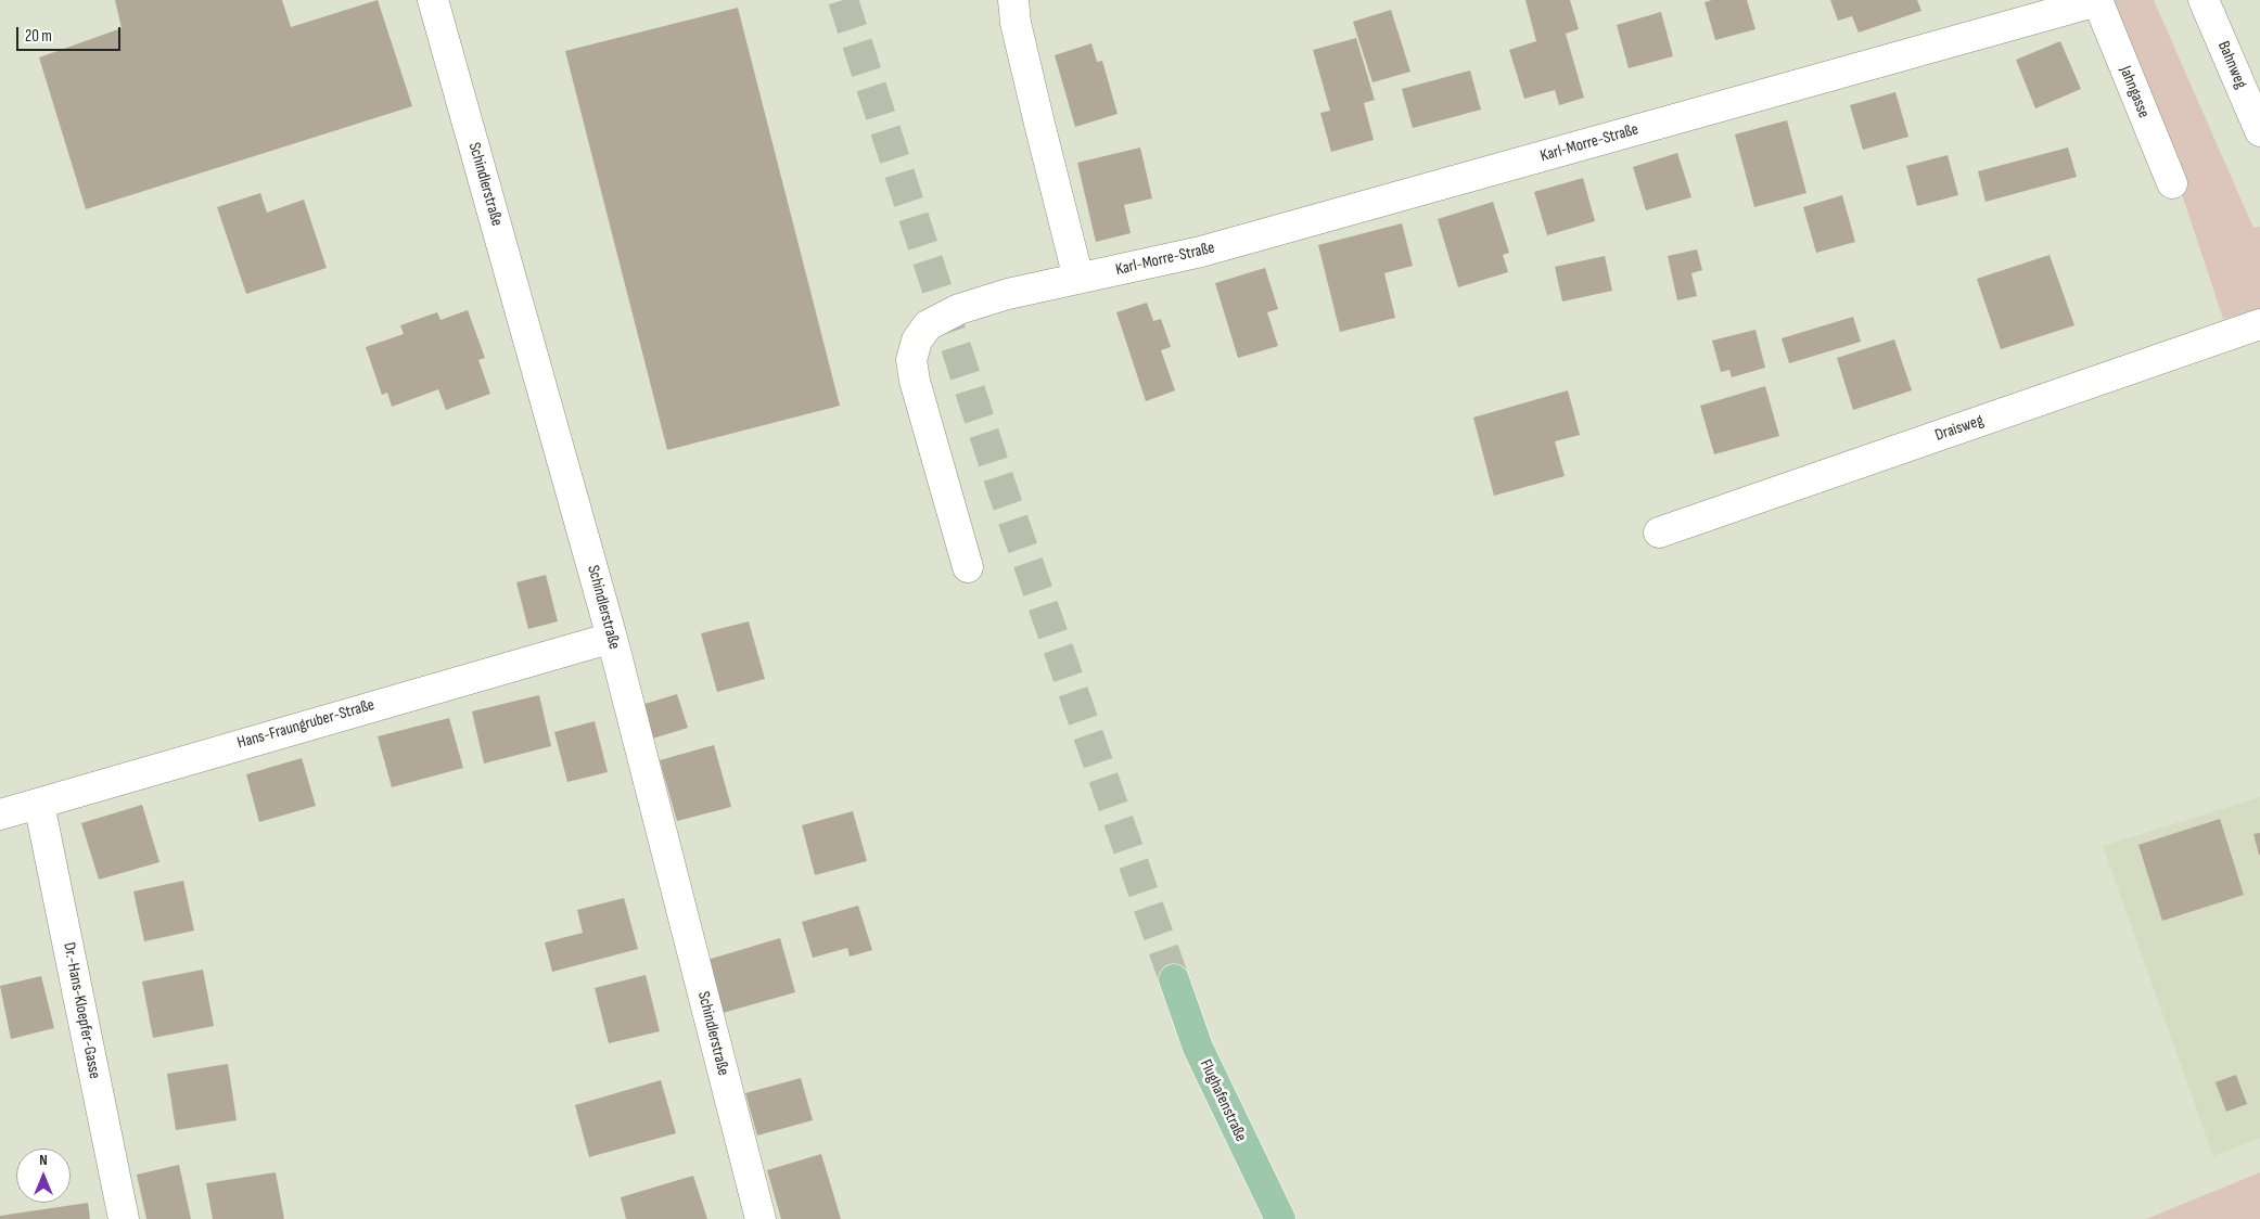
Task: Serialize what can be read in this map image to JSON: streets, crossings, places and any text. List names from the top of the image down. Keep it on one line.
{"streets":{"main road":["Flughafenstraße"],"street":["Bahnweg","Jahngasse","Karl-Morre-Straße","Schindlerstraße","Draisweg","Hans-Fraungruber-Straße","Dr.-Hans-Kloepfer-Gasse"]},"crossings":[["Jahngasse","Karl-Morre-Straße"],["Schindlerstraße","Hans-Fraungruber-Straße"],["Hans-Fraungruber-Straße","Dr.-Hans-Kloepfer-Gasse"]],"scale_bar":"20 m","north":"top"}
